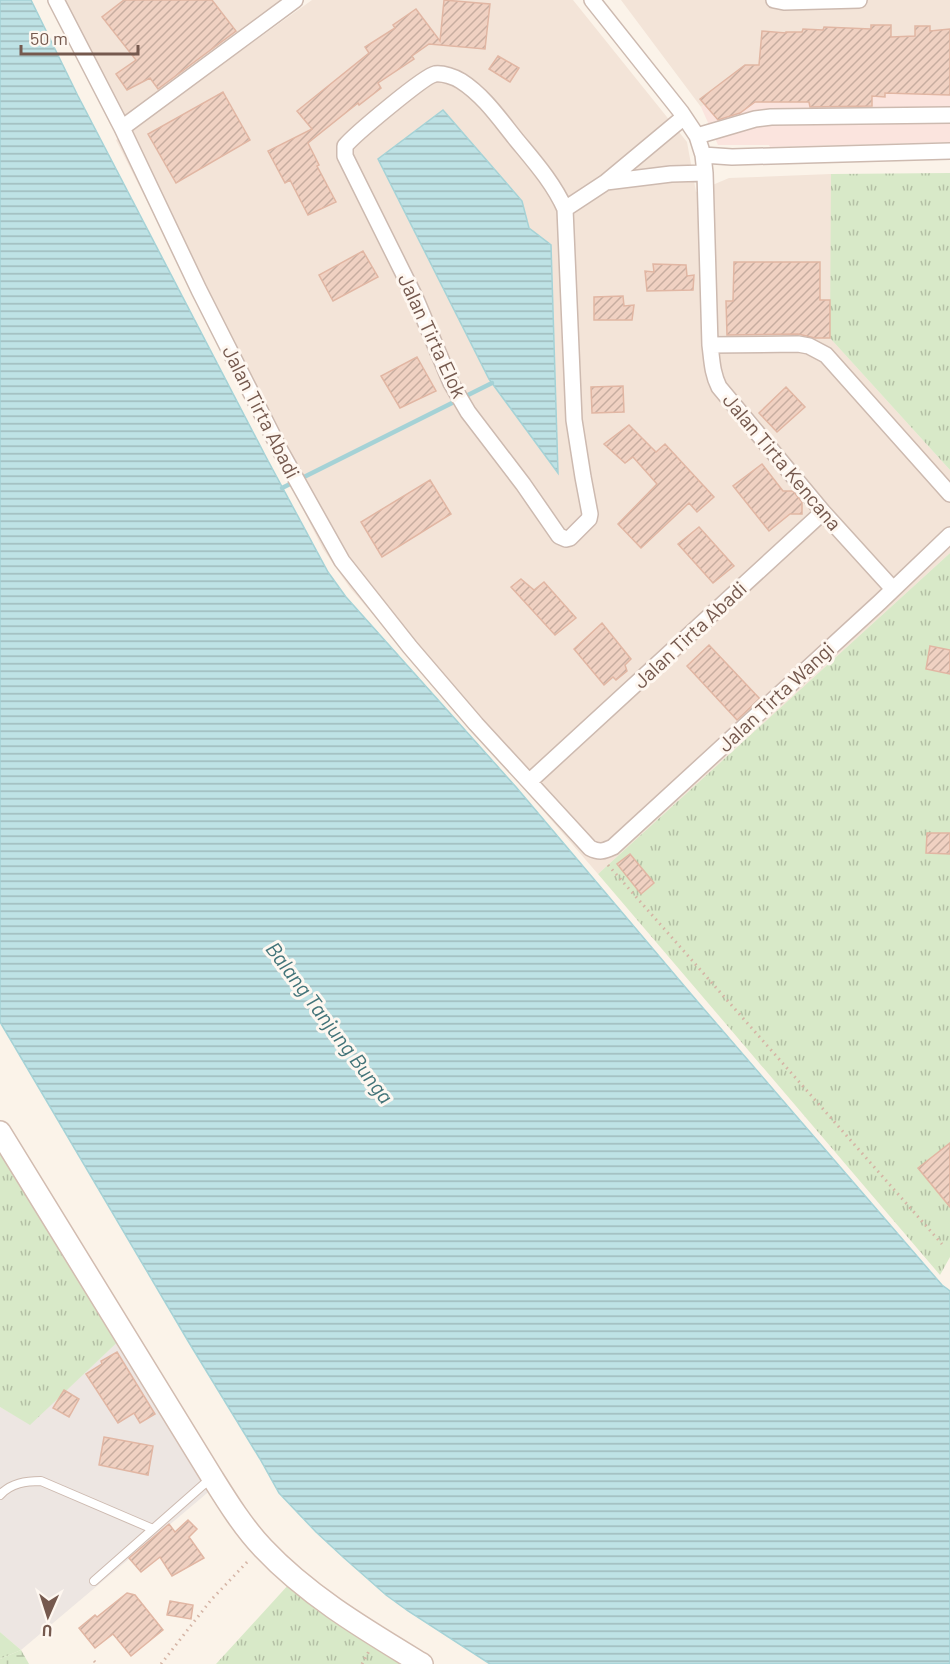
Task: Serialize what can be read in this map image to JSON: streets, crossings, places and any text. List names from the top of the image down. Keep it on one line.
{"streets":{"street":["Jalan Tirta Elok","Jalan Tirta Abadi","Jalan Tirta Kencana","Jalan Tirta Wangi"]},"crossings":[["Jalan Tirta Abadi","Jalan Tirta Kencana"],["Jalan Tirta Abadi","Jalan Tirta Wangi"],["Jalan Tirta Kencana","Jalan Tirta Wangi"]],"water":["Balang Tanjung Bunga"],"scale_bar":"50 m","north":"bottom"}
